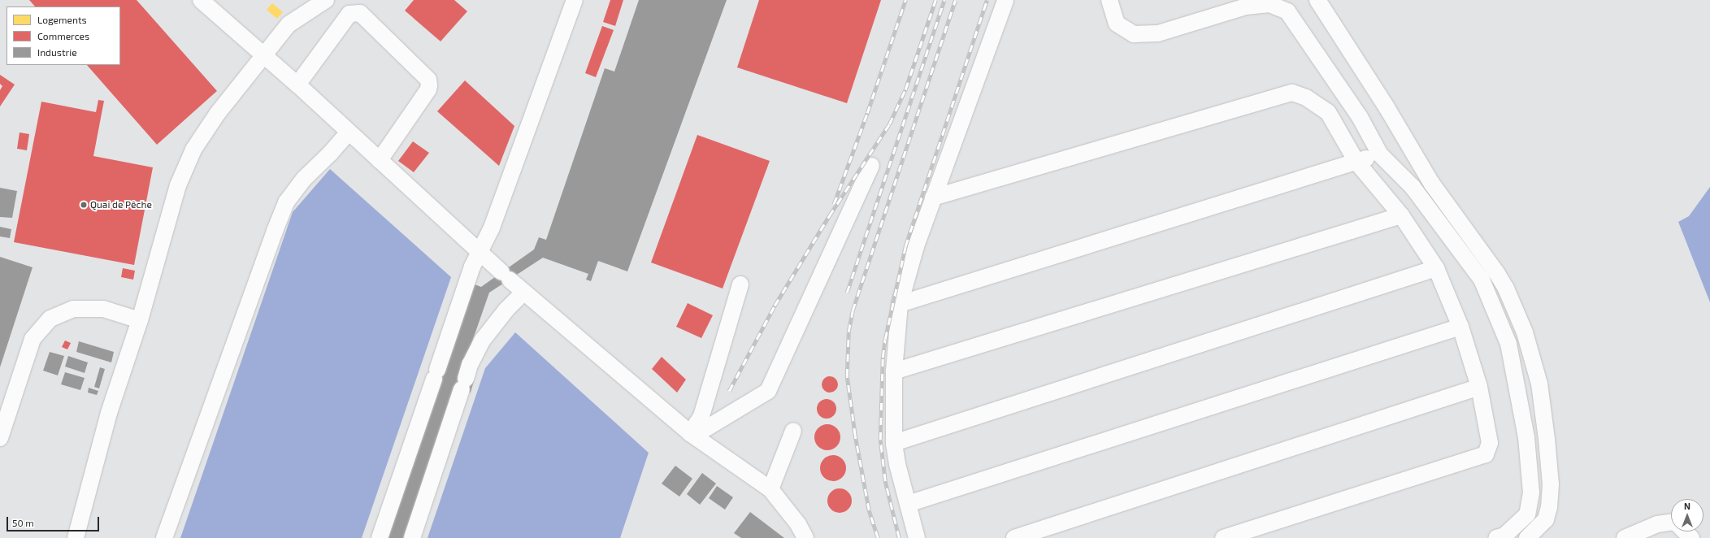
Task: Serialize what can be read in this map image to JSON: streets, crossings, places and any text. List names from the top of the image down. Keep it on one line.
{"places":["Quai de Pêche"],"legend":["Logements","Commerces","Industrie"],"scale_bar":"50 m","north":"top"}
